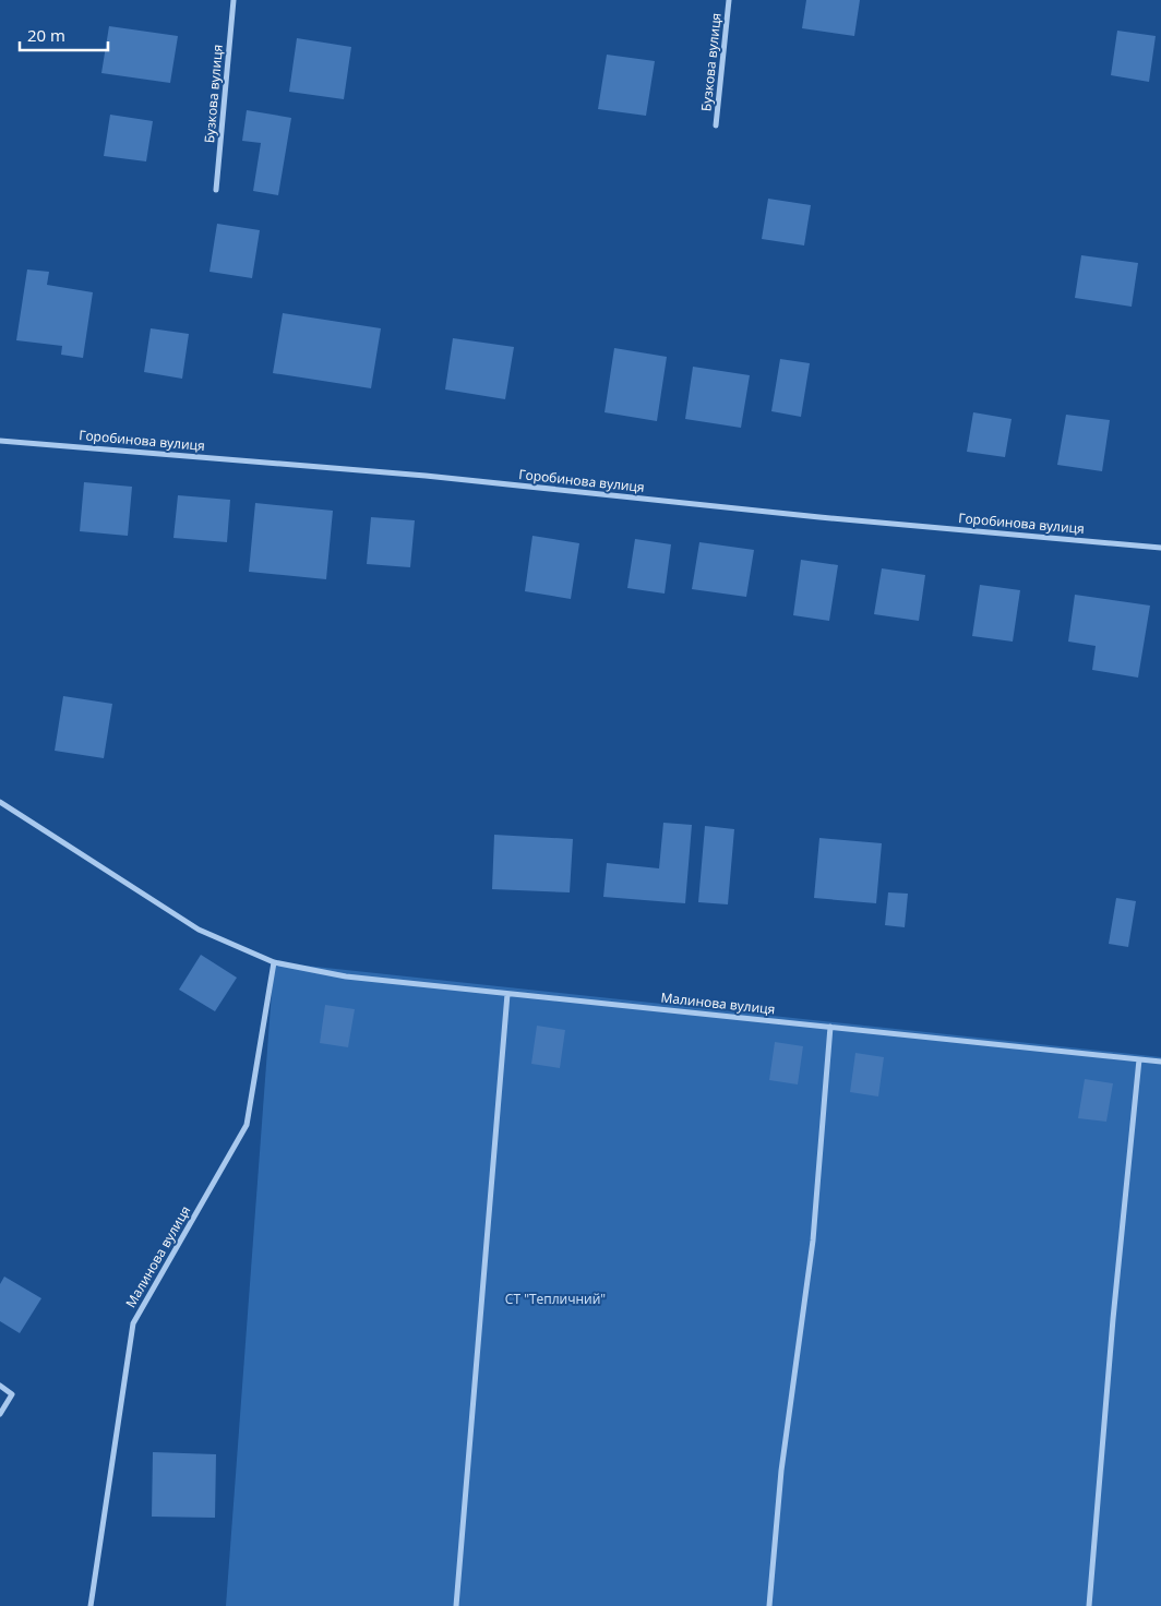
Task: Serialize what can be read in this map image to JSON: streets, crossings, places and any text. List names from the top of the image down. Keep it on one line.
{"streets":{"street":["Бузкова вулиця","Горобинова вулиця","Малинова вулиця"]},"parks":["СТ \"Тепличний\""],"scale_bar":"20 m"}
